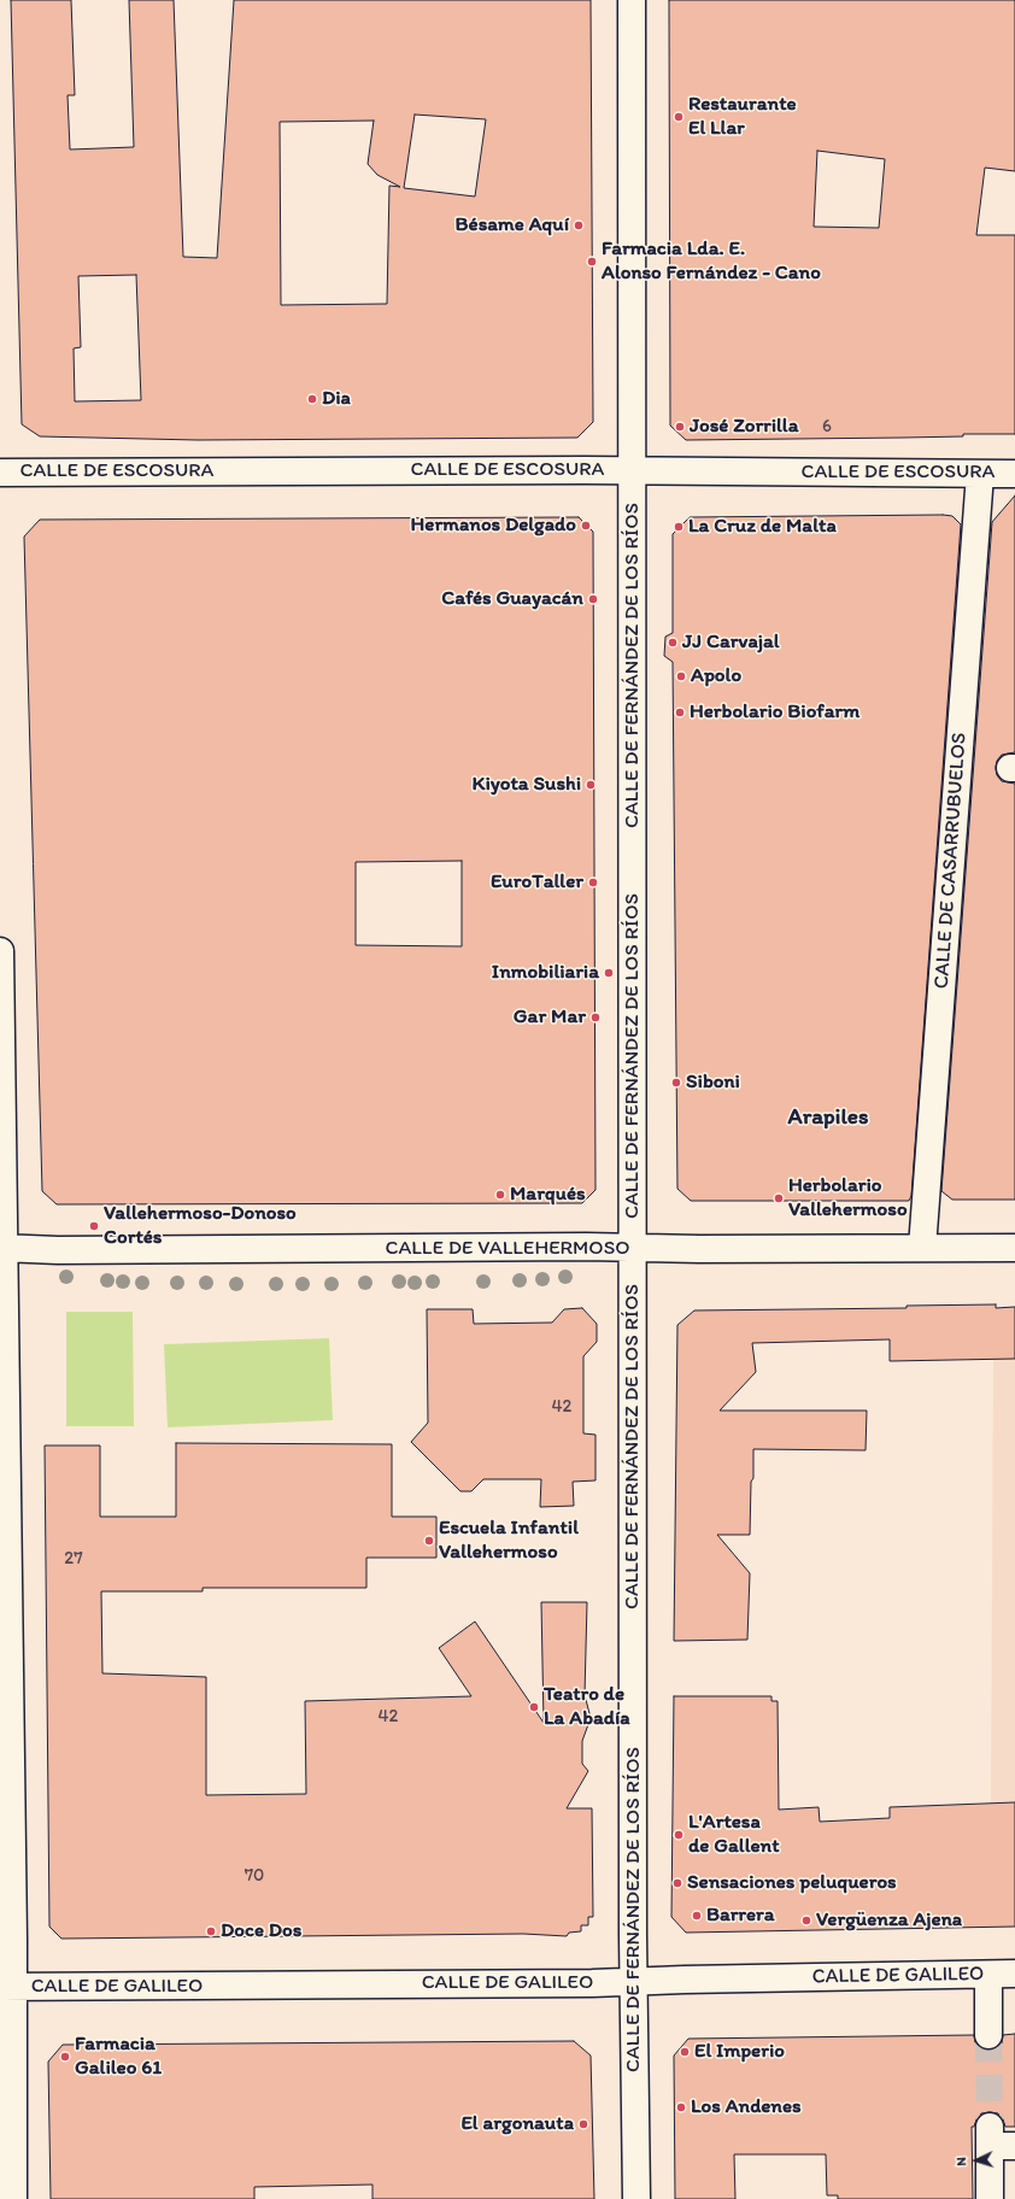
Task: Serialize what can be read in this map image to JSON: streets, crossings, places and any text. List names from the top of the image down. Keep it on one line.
{"streets":{"street":["CALLE DE ESCOSURA","CALLE DE FERNÁNDEZ DE LOS RÍOS","CALLE DE CASARRUBUELOS","CALLE DE VALLEHERMOSO","CALLE DE GALILEO"]},"crossings":[["CALLE DE ESCOSURA","CALLE DE FERNÁNDEZ DE LOS RÍOS"],["CALLE DE ESCOSURA","CALLE DE CASARRUBUELOS"],["CALLE DE FERNÁNDEZ DE LOS RÍOS","CALLE DE VALLEHERMOSO"],["CALLE DE FERNÁNDEZ DE LOS RÍOS","CALLE DE GALILEO"],["CALLE DE CASARRUBUELOS","CALLE DE VALLEHERMOSO"]],"districts":["Arapiles"],"places":["Restaurante El Llar","Bésame Aquí","Farmacia Lda. E. Alonso Fernández - Cano","Dia","José Zorrilla","Hermanos Delgado","La Cruz de Malta","Cafés Guayacán","JJ Carvajal","Apolo","Herbolario Biofarm","Kiyota Sushi","EuroTaller","Inmobiliaria","Gar Mar","Siboni","Marqués","Herbolario Vallehermoso","Vallehermoso-Donoso Cortés","Escuela Infantil Vallehermoso","Teatro de La Abadía","L'Artesa de Gallent","Sensaciones peluqueros","Barrera","Vergüenza Ajena","Doce Dos","El Imperio","Farmacia Galileo 61","Los Andenes","El argonauta"],"house_numbers":["6","42","27","42","70"],"north":"left"}
